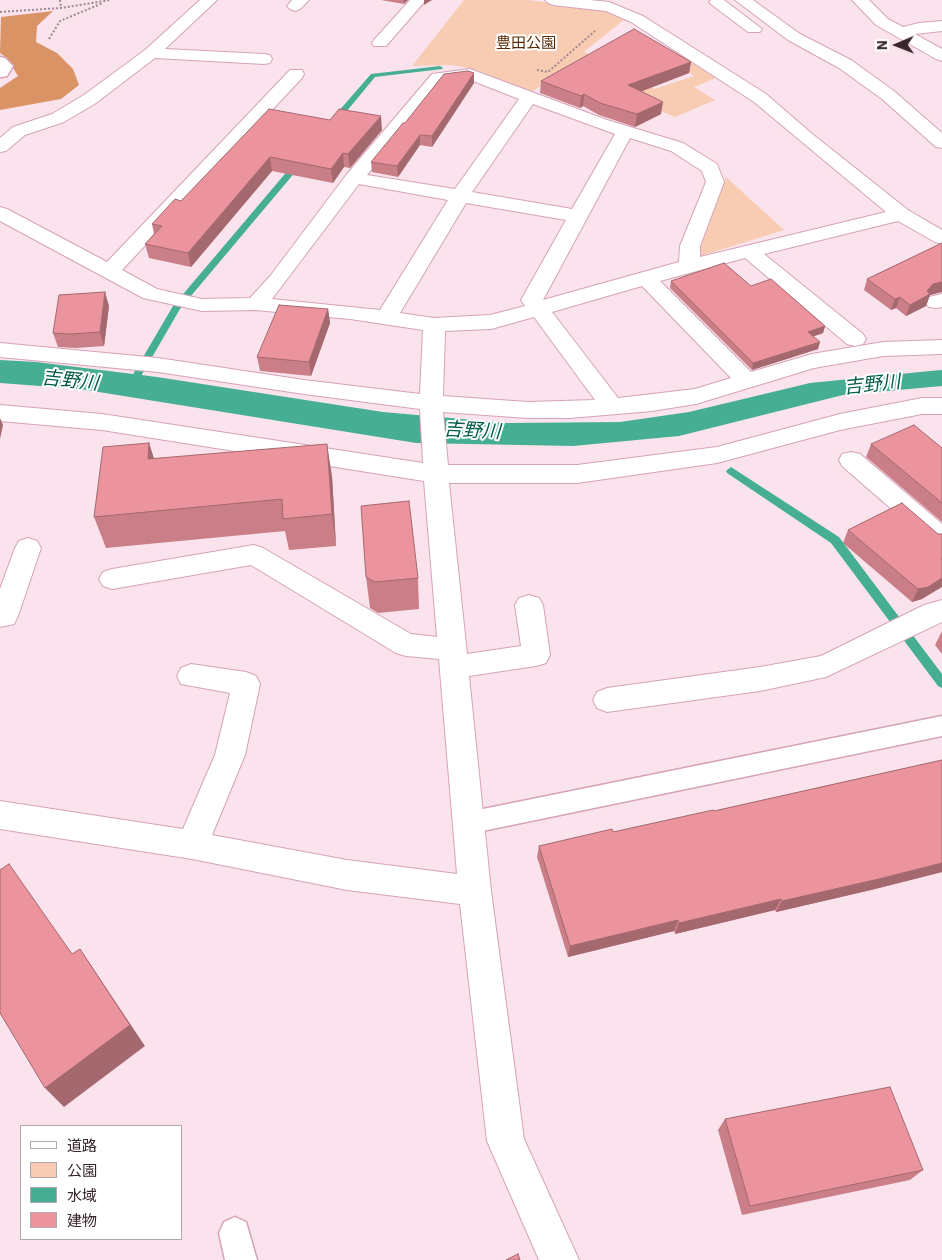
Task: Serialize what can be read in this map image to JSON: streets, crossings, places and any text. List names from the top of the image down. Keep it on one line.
{"water":["吉野川"],"parks":["豊田公園"],"legend":["道路","公園","水域","建物"],"north":"left"}
